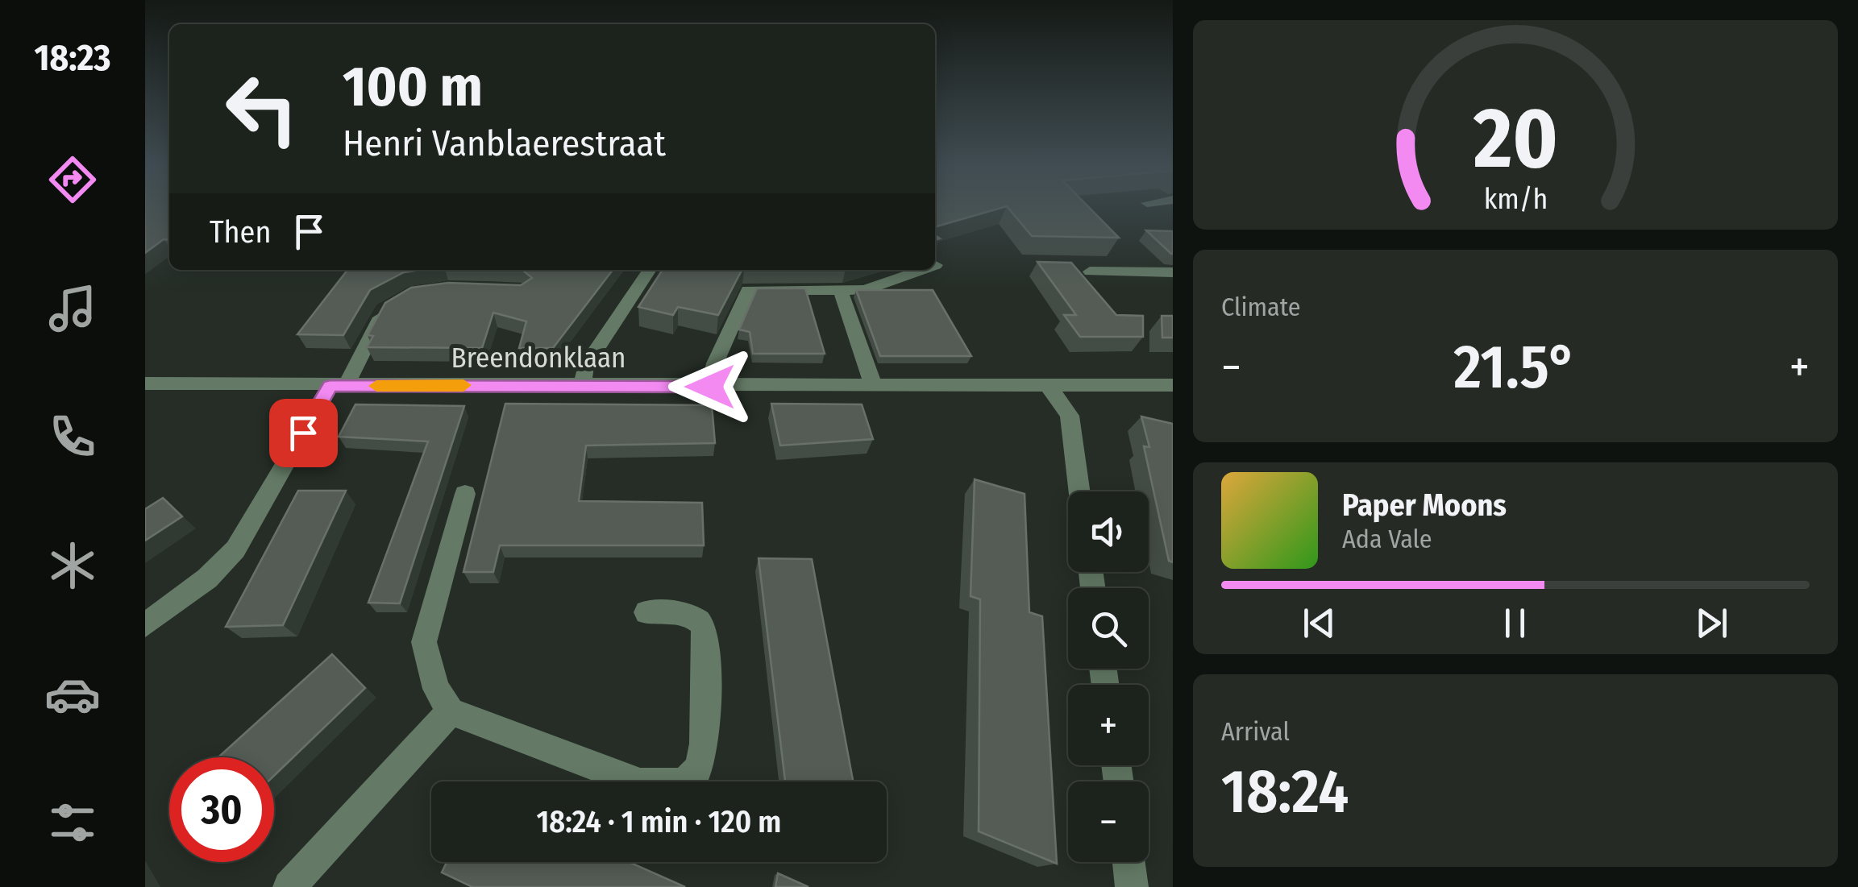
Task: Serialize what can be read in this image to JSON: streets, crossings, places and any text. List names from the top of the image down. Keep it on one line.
{"streets":{"street":["Breendonklaan"]},"page":{"tabs":"18:23","turn":["100 m","Henri Vanblaerestraat"],"then":"Then","tile":["Climate",["Arrival","18:24"]],"heat":["−","21.5°","+"],"song":["Paper Moons","Ada Vale"],"map_buttons":["+","−"],"limit":"30","trip":"18:24 · 1 min · 120 m","gauge":["20","km/h"]}}
